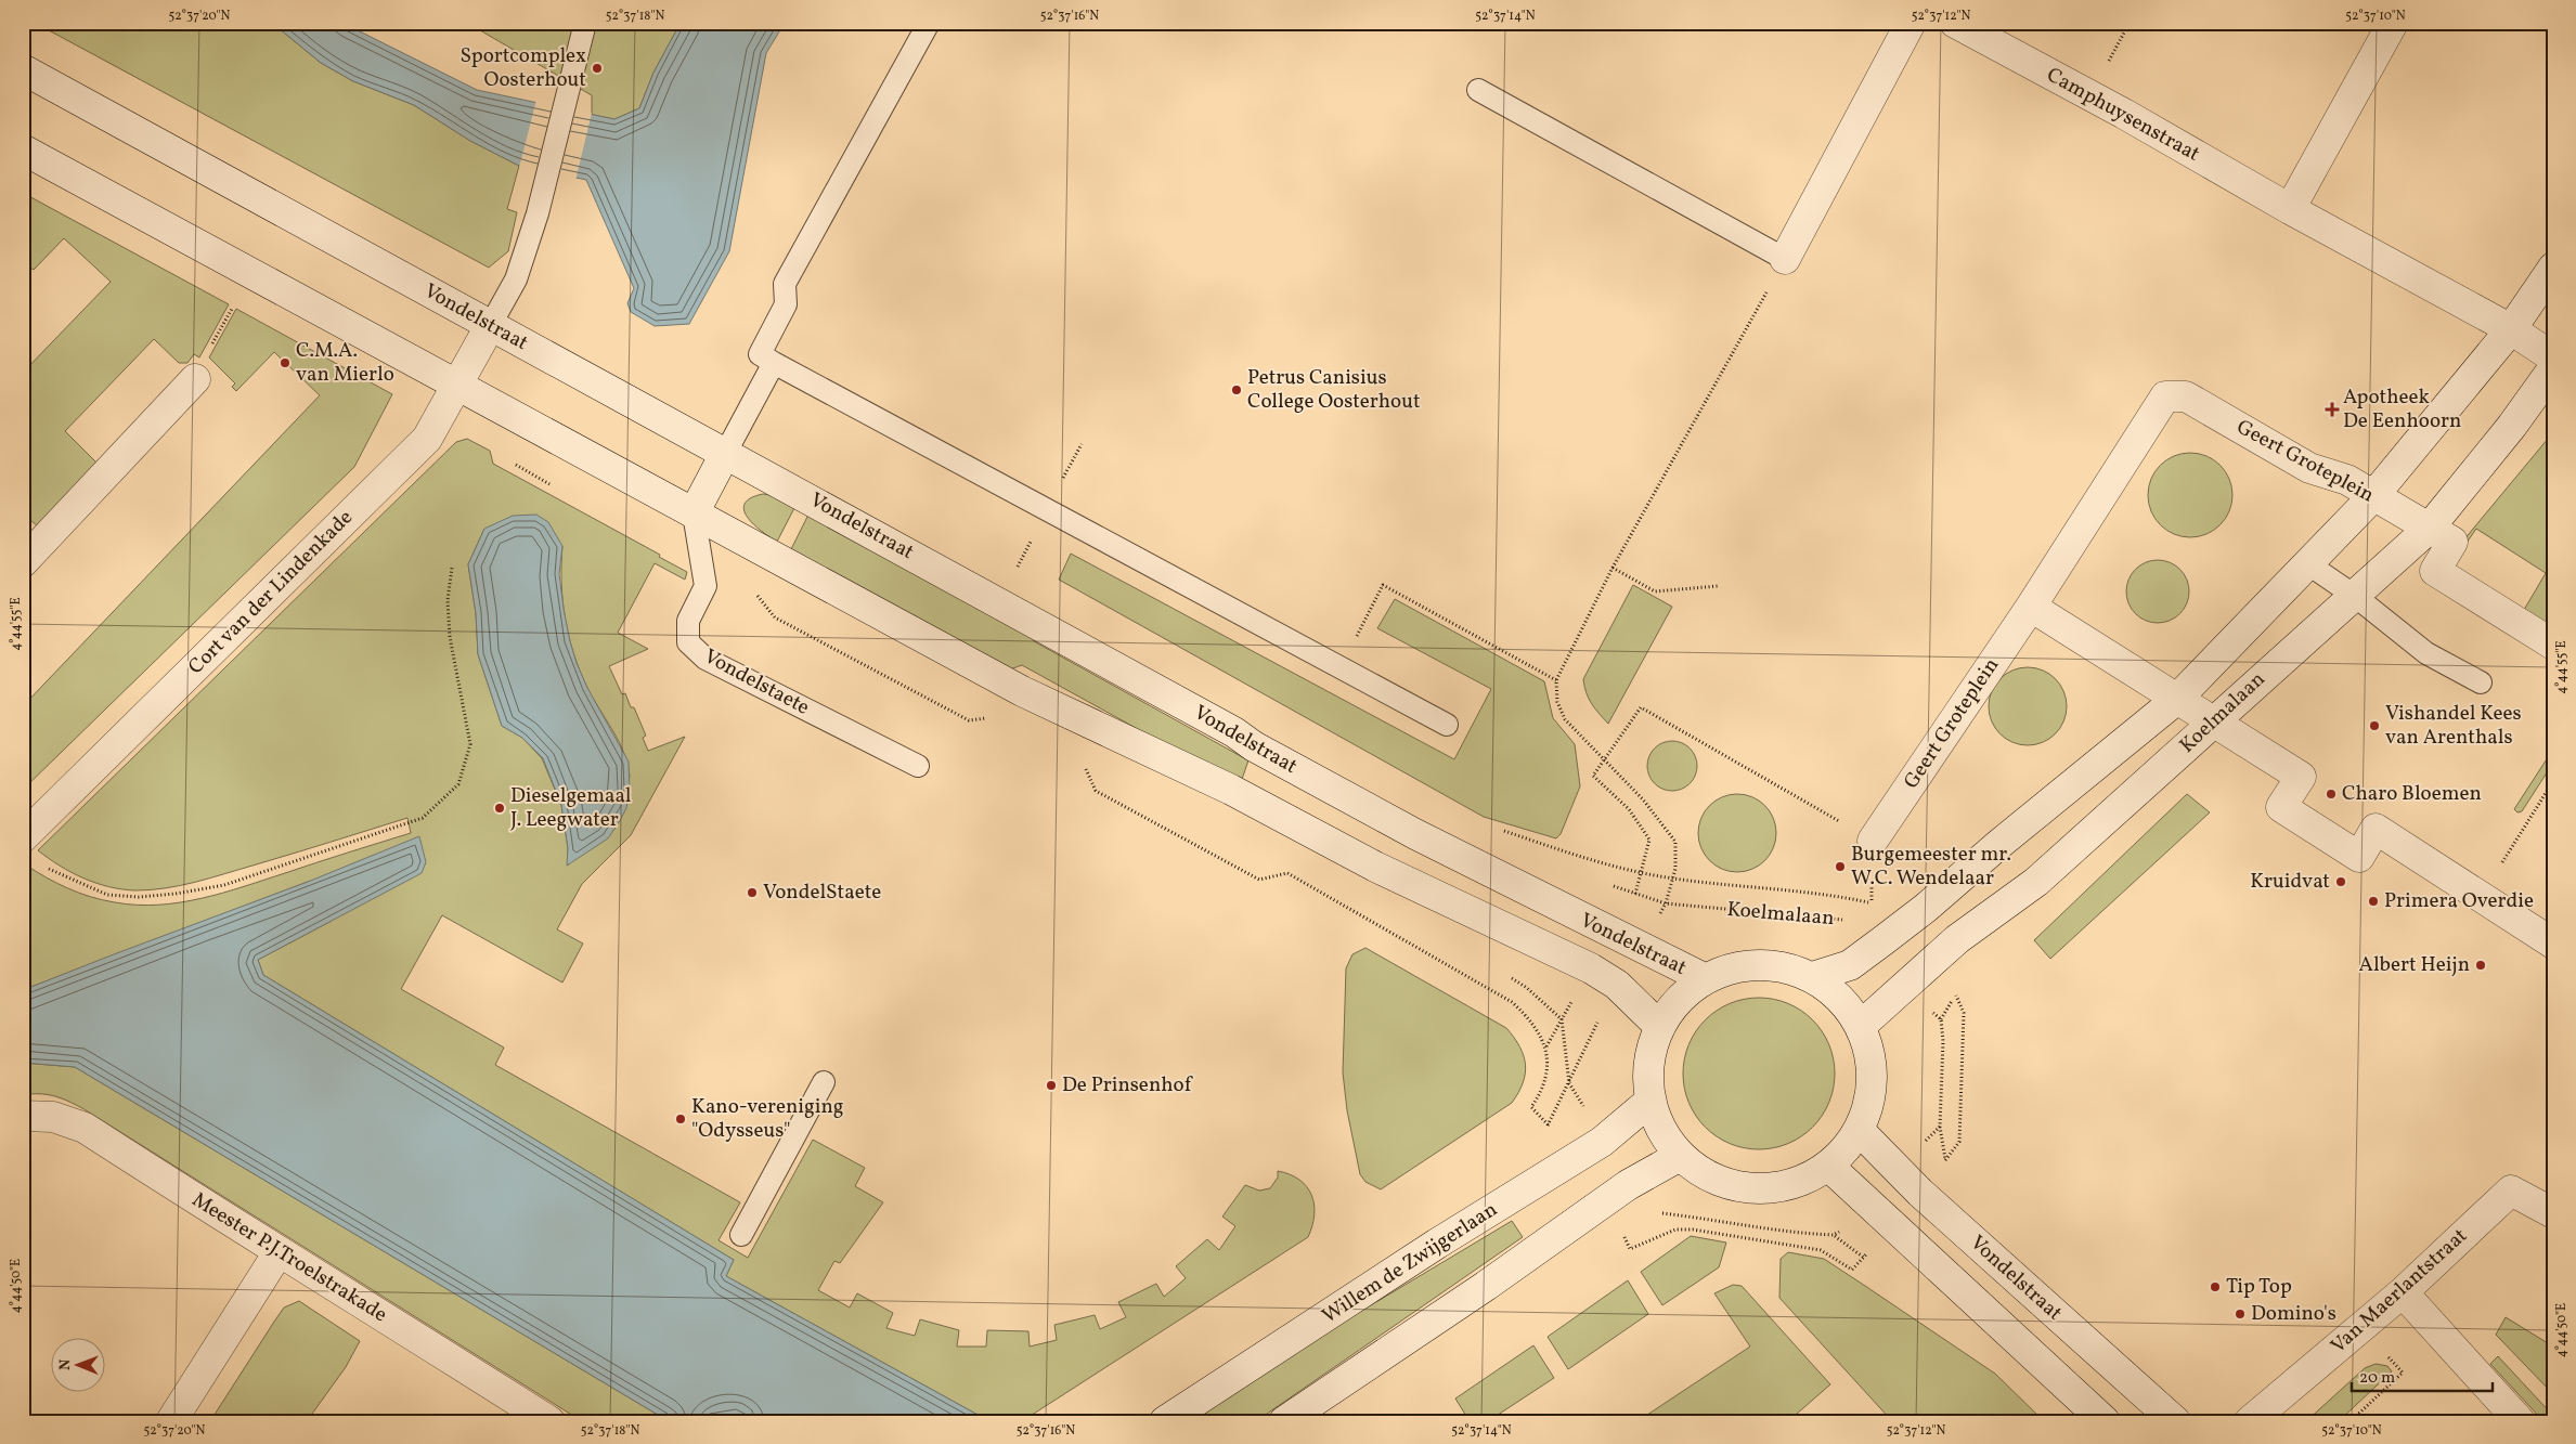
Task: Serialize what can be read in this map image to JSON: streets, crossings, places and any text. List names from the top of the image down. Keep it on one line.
{"streets":{"street":["Camphuysenstraat","Vondelstraat","Geert Groteplein","Cort van der Lindenkade","Koelmalaan","Meester P.J.Troelstrakade","Willem de Zwijgerlaan","Van Maerlantstraat"],"lane":["Vondelstaete"]},"crossings":[["Camphuysenstraat","Koelmalaan"],["Vondelstraat","Cort van der Lindenkade"],["Vondelstraat","Vondelstaete"],["Geert Groteplein","Koelmalaan"]],"places":{"other":["Sportcomplex Oosterhout","C.M.A. van Mierlo","Petrus Canisius College Oosterhout","Vishandel Kees van Arenthals","Charo Bloemen","Dieselgemaal J. Leegwater","Burgemeester mr. W.C. Wendelaar","Kruidvat","VondelStaete","Primera Overdie","Albert Heijn","De Prinsenhof","Kano-vereniging \"Odysseus\"","Tip Top","Domino's"],"health":["Apotheek De Eenhoorn"]},"scale_bar":"20 m","north":"left","coordinates":["52°37'20\"N","52°37'18\"N","52°37'16\"N","52°37'14\"N","52°37'12\"N","52°37'10\"N","4°44'55\"E","4°44'50\"E"]}
